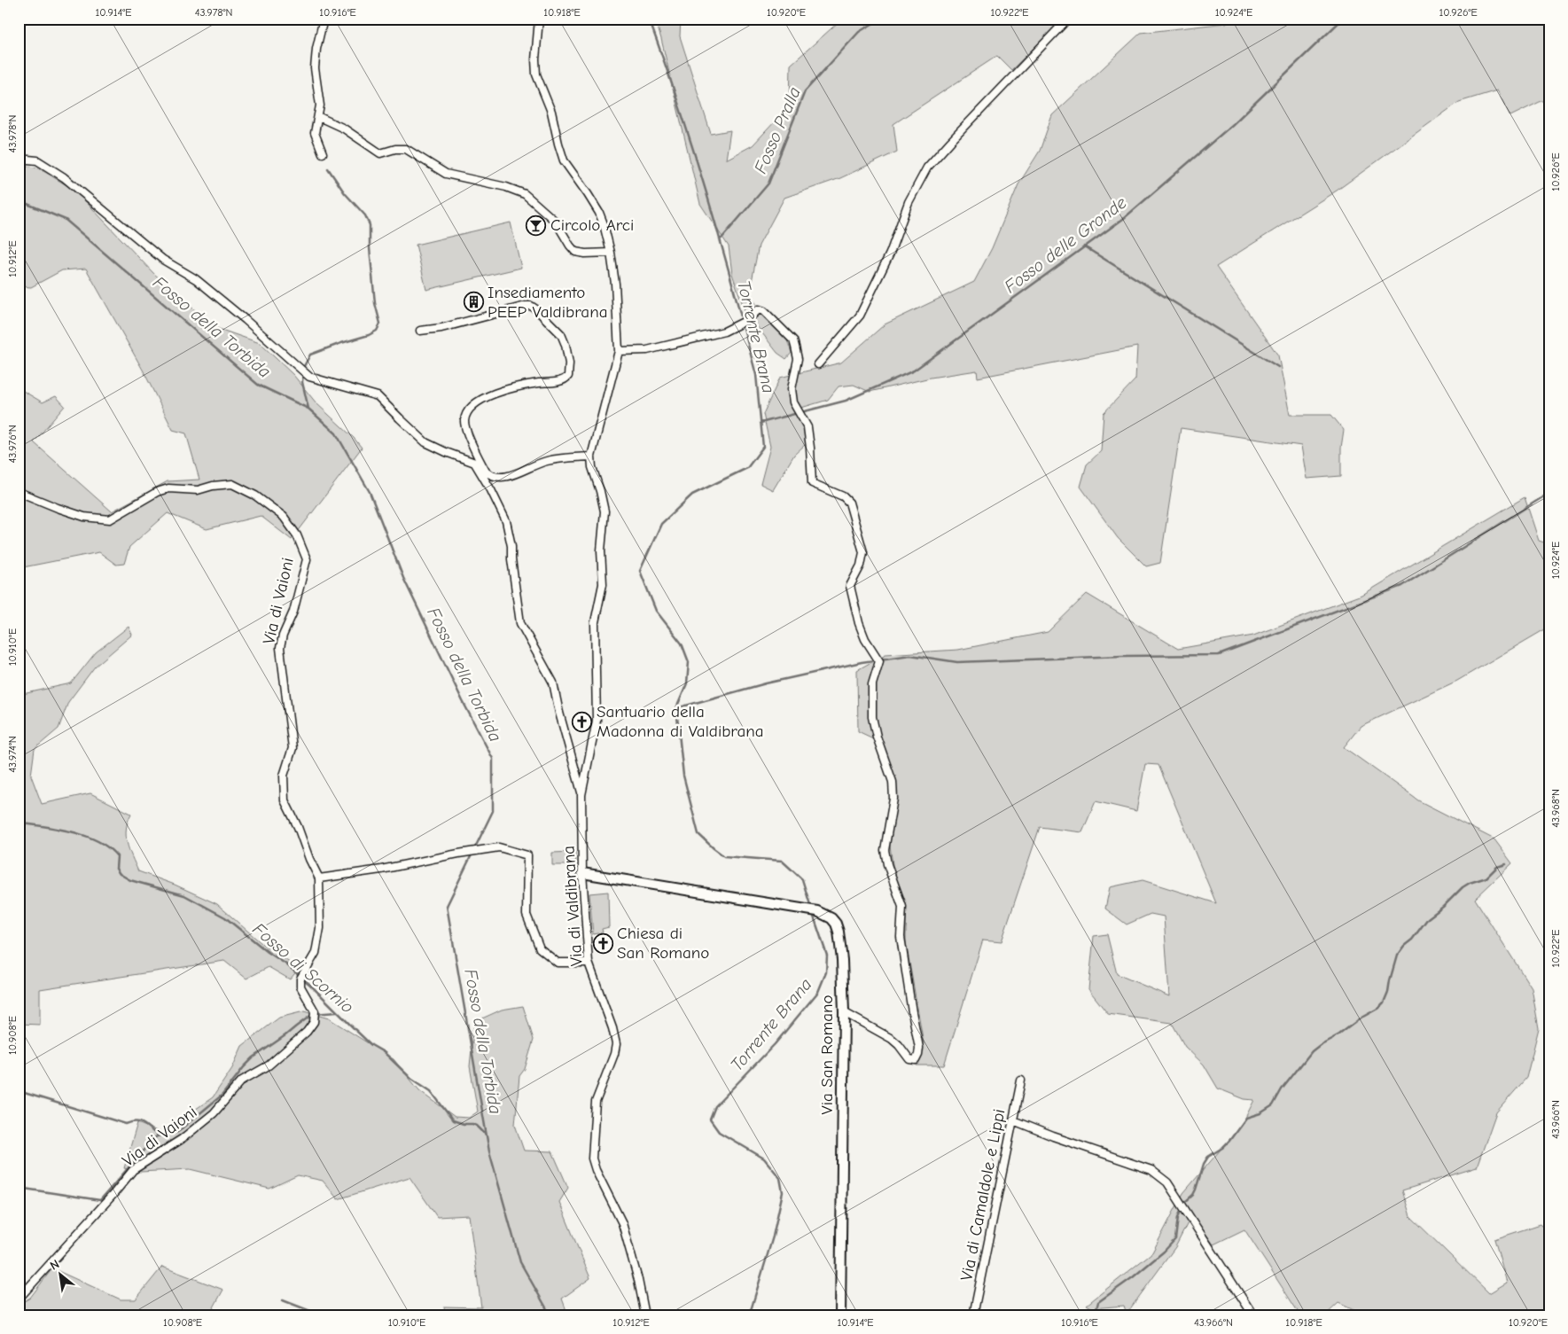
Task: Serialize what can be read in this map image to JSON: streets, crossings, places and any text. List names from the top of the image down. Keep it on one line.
{"streets":{"street":["Via di Vaioni","Via di Valdibrana","Via San Romano","Via di Camaldole e Lippi"]},"crossings":[["Via di Valdibrana","Via San Romano"]],"water":["Fosso Pralla","Fosso delle Gronde","Fosso della Torbida","Torrente Brana","Fosso di Scornio"],"places":{"bar":["Circolo Arci"],"building":["Insediamento PEEP Valdibrana"],"church":["Santuario della Madonna di Valdibrana","Chiesa di San Romano"]},"north":"top left","coordinates":["10.914°E","43.978°N","10.916°E","10.918°E","10.920°E","10.922°E","10.924°E","10.926°E","10.912°E","43.976°N","10.910°E","43.974°N","43.968°N","10.908°E","43.966°N"]}
